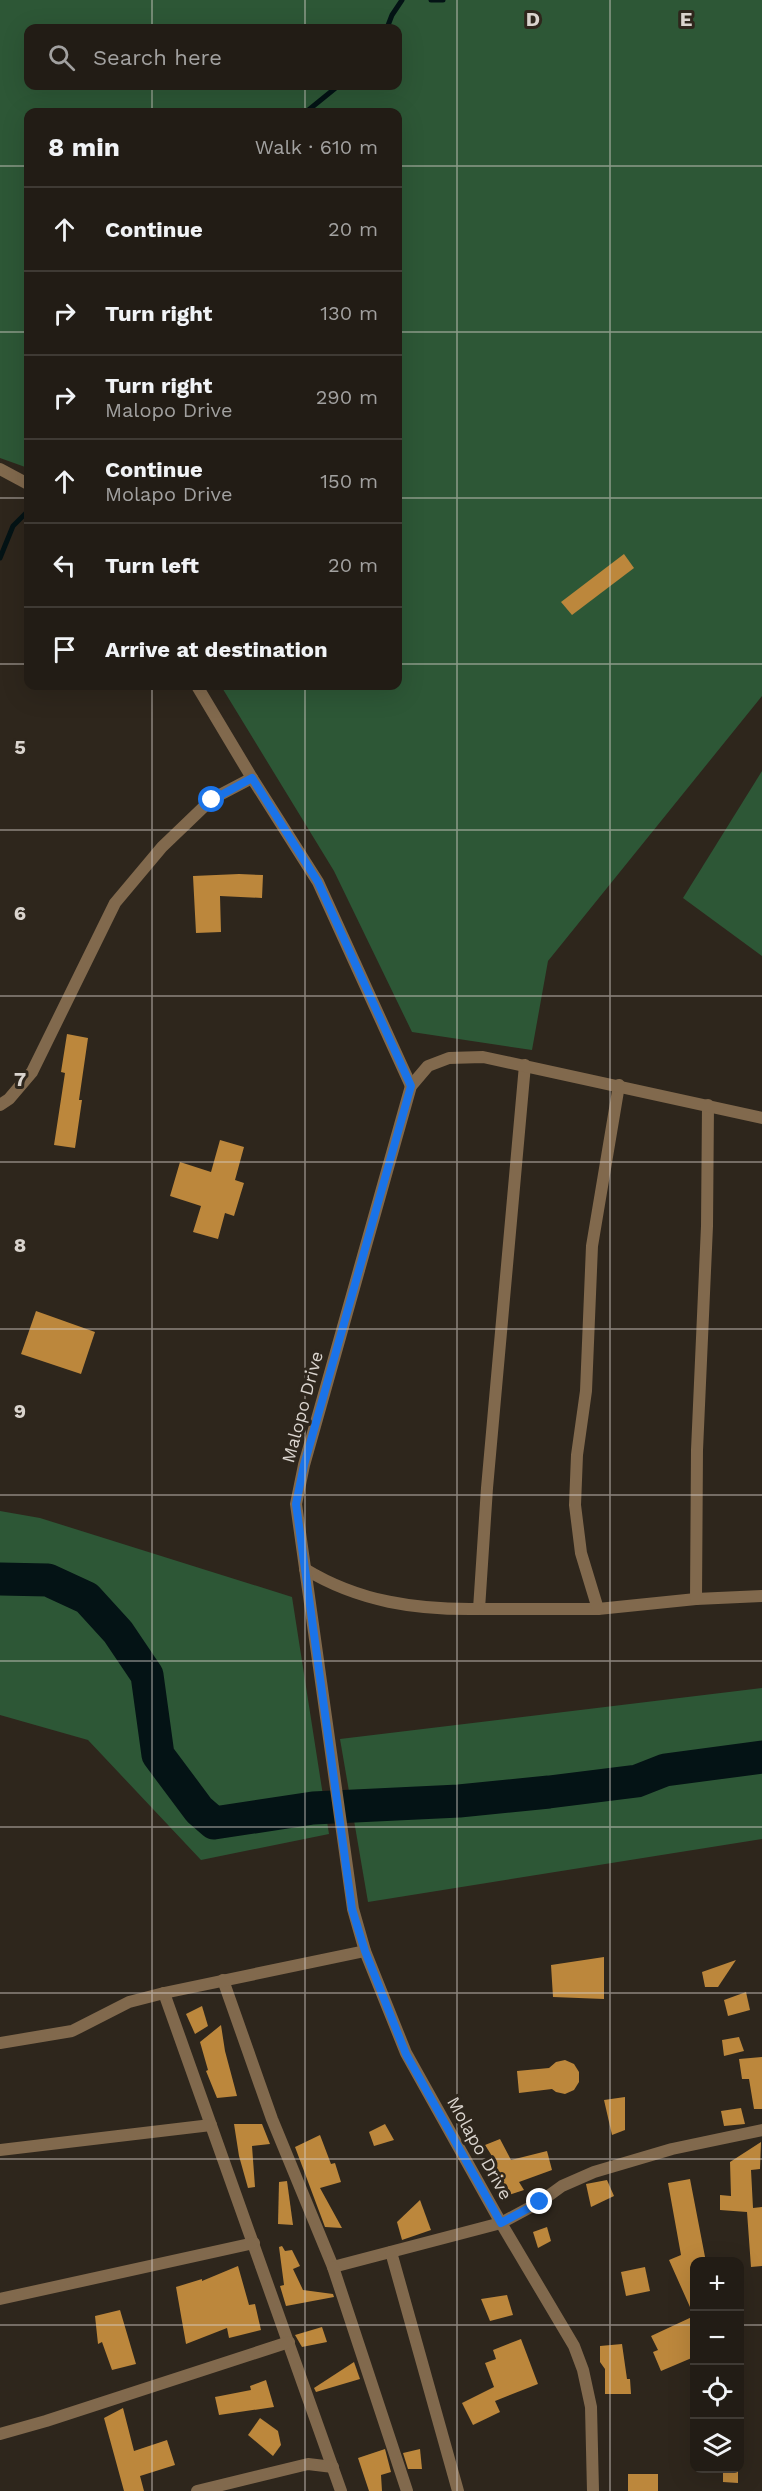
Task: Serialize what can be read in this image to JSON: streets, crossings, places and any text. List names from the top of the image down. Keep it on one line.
{"streets":{"street":["Malopo Drive","Molapo Drive"]},"crossings":[["Malopo Drive","Molapo Drive"]],"page":{"search":"Search here","heading":["8 min","Walk · 610 m"],"list":[["Continue","20 m"],["Turn right","130 m"],["Turn right","Malopo Drive","290 m"],["Continue","Molapo Drive","150 m"],["Turn left","20 m"],"Arrive at destination"],"map_buttons":["+","−"]},"grid":{"columns":["D","E"],"rows":["5","6","7","8","9"]}}
